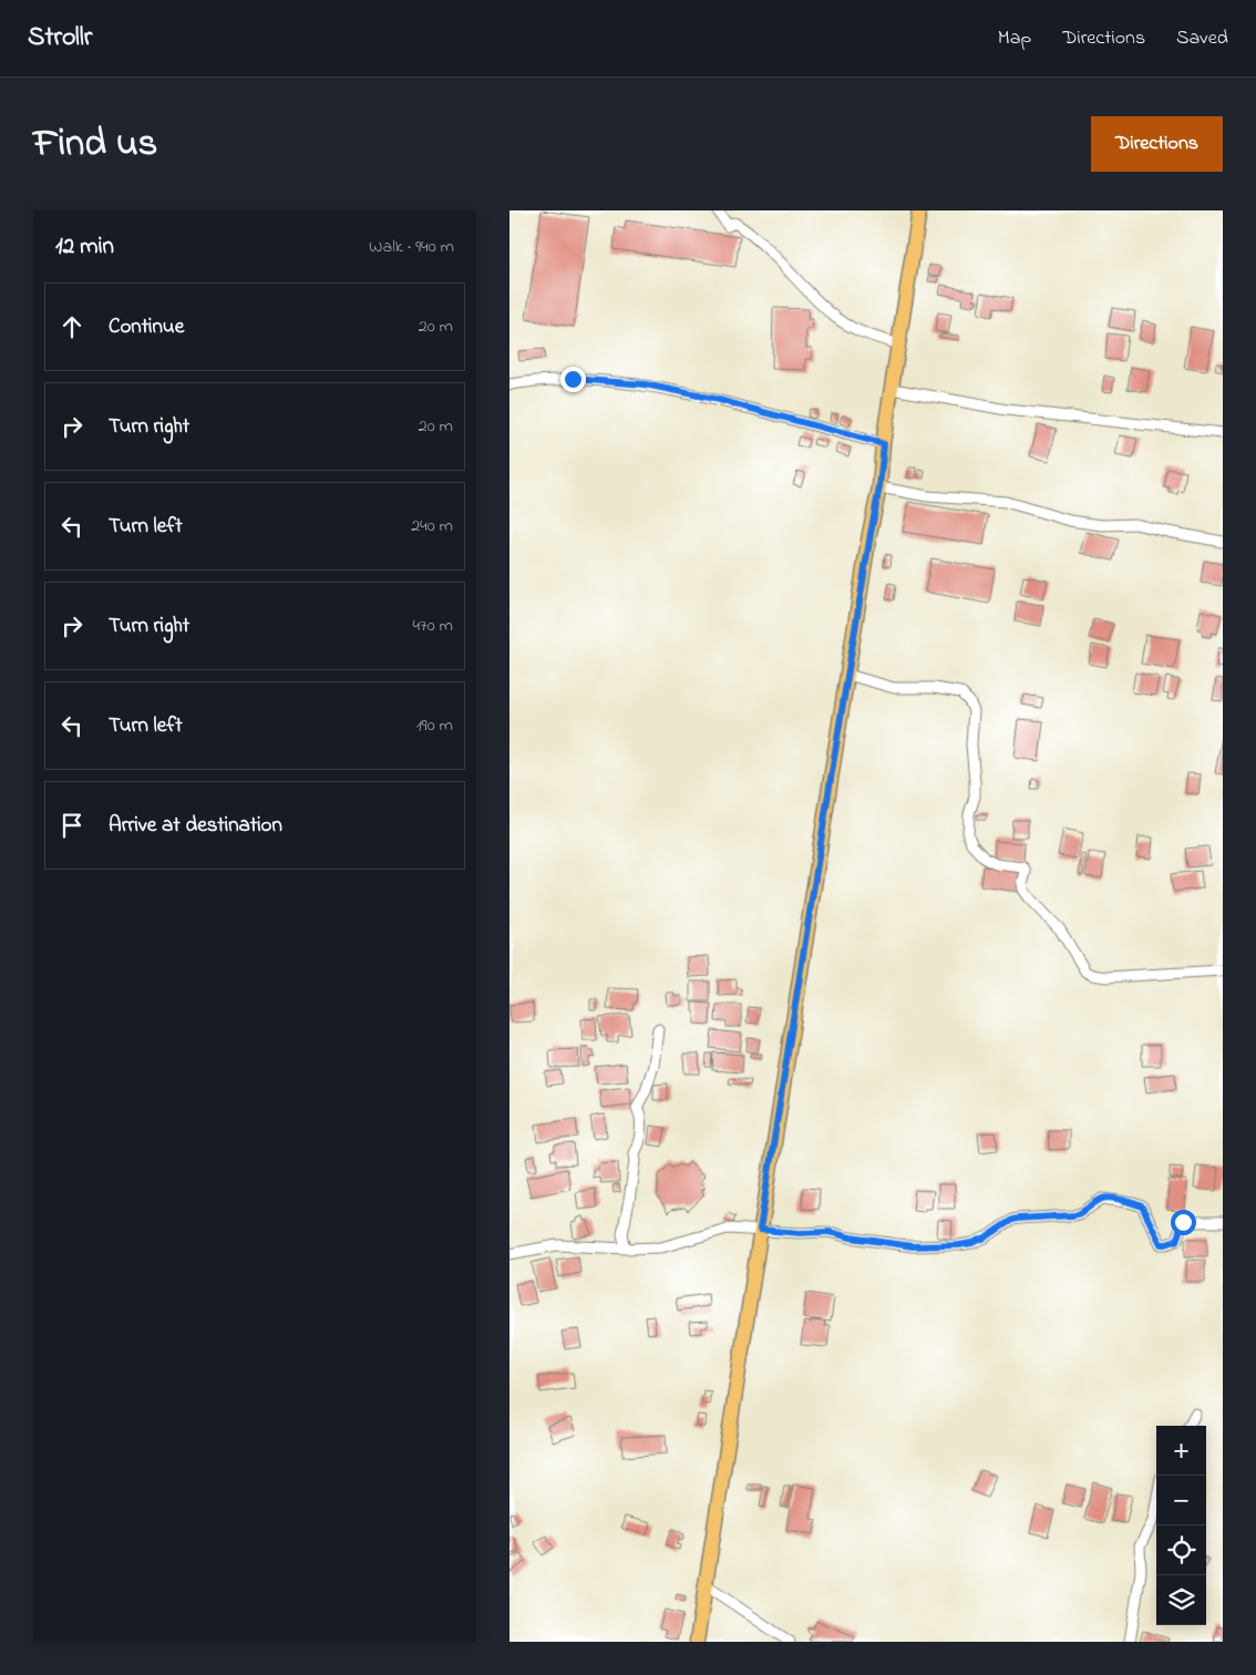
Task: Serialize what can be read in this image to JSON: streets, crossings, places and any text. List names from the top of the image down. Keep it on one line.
{"page":{"header":"Strollr","nav":["Map","Directions","Saved"],"title":"Find us","buttons":"Directions","heading":["12 min","Walk · 940 m"],"list":[["Continue","20 m"],["Turn right","20 m"],["Turn left","240 m"],["Turn right","470 m"],["Turn left","190 m"],"Arrive at destination"],"map_buttons":["+","−"]}}
